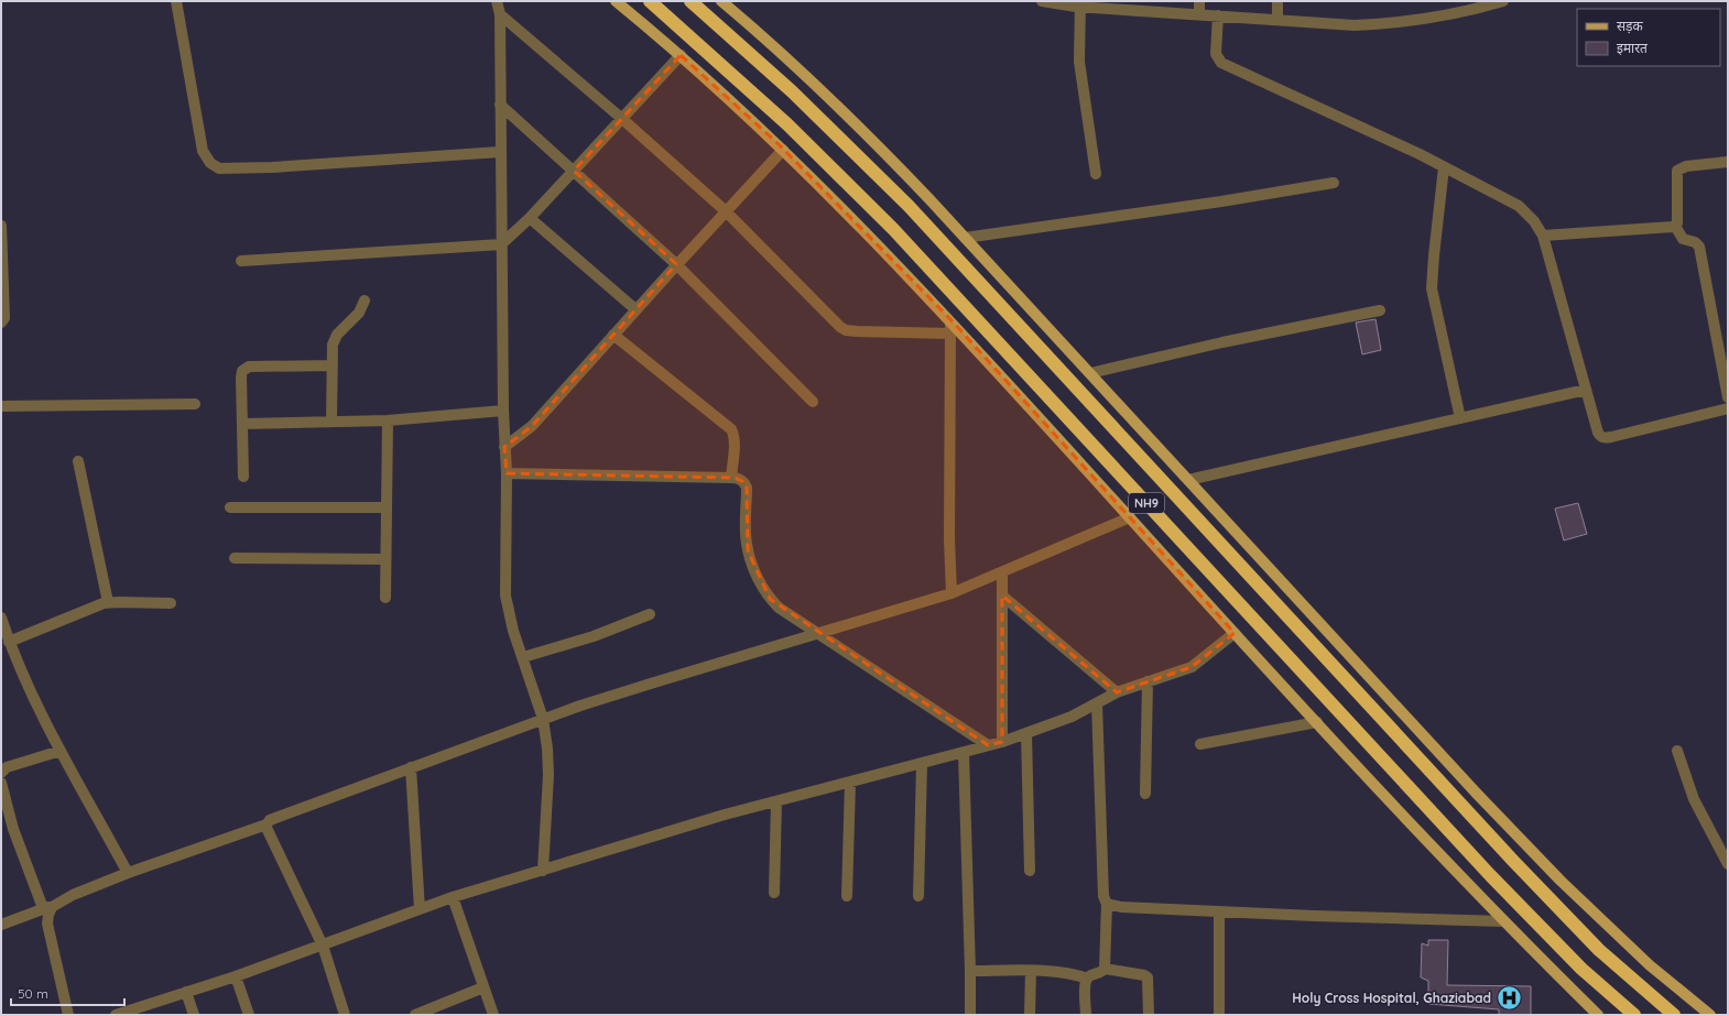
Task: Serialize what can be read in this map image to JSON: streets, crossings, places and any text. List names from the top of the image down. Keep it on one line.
{"streets":{"highway":["NH9"]},"places":{"hospital":["Holy Cross Hospital, Ghaziabad"]},"legend":["सड़क","इमारत"],"scale_bar":"50 m"}
